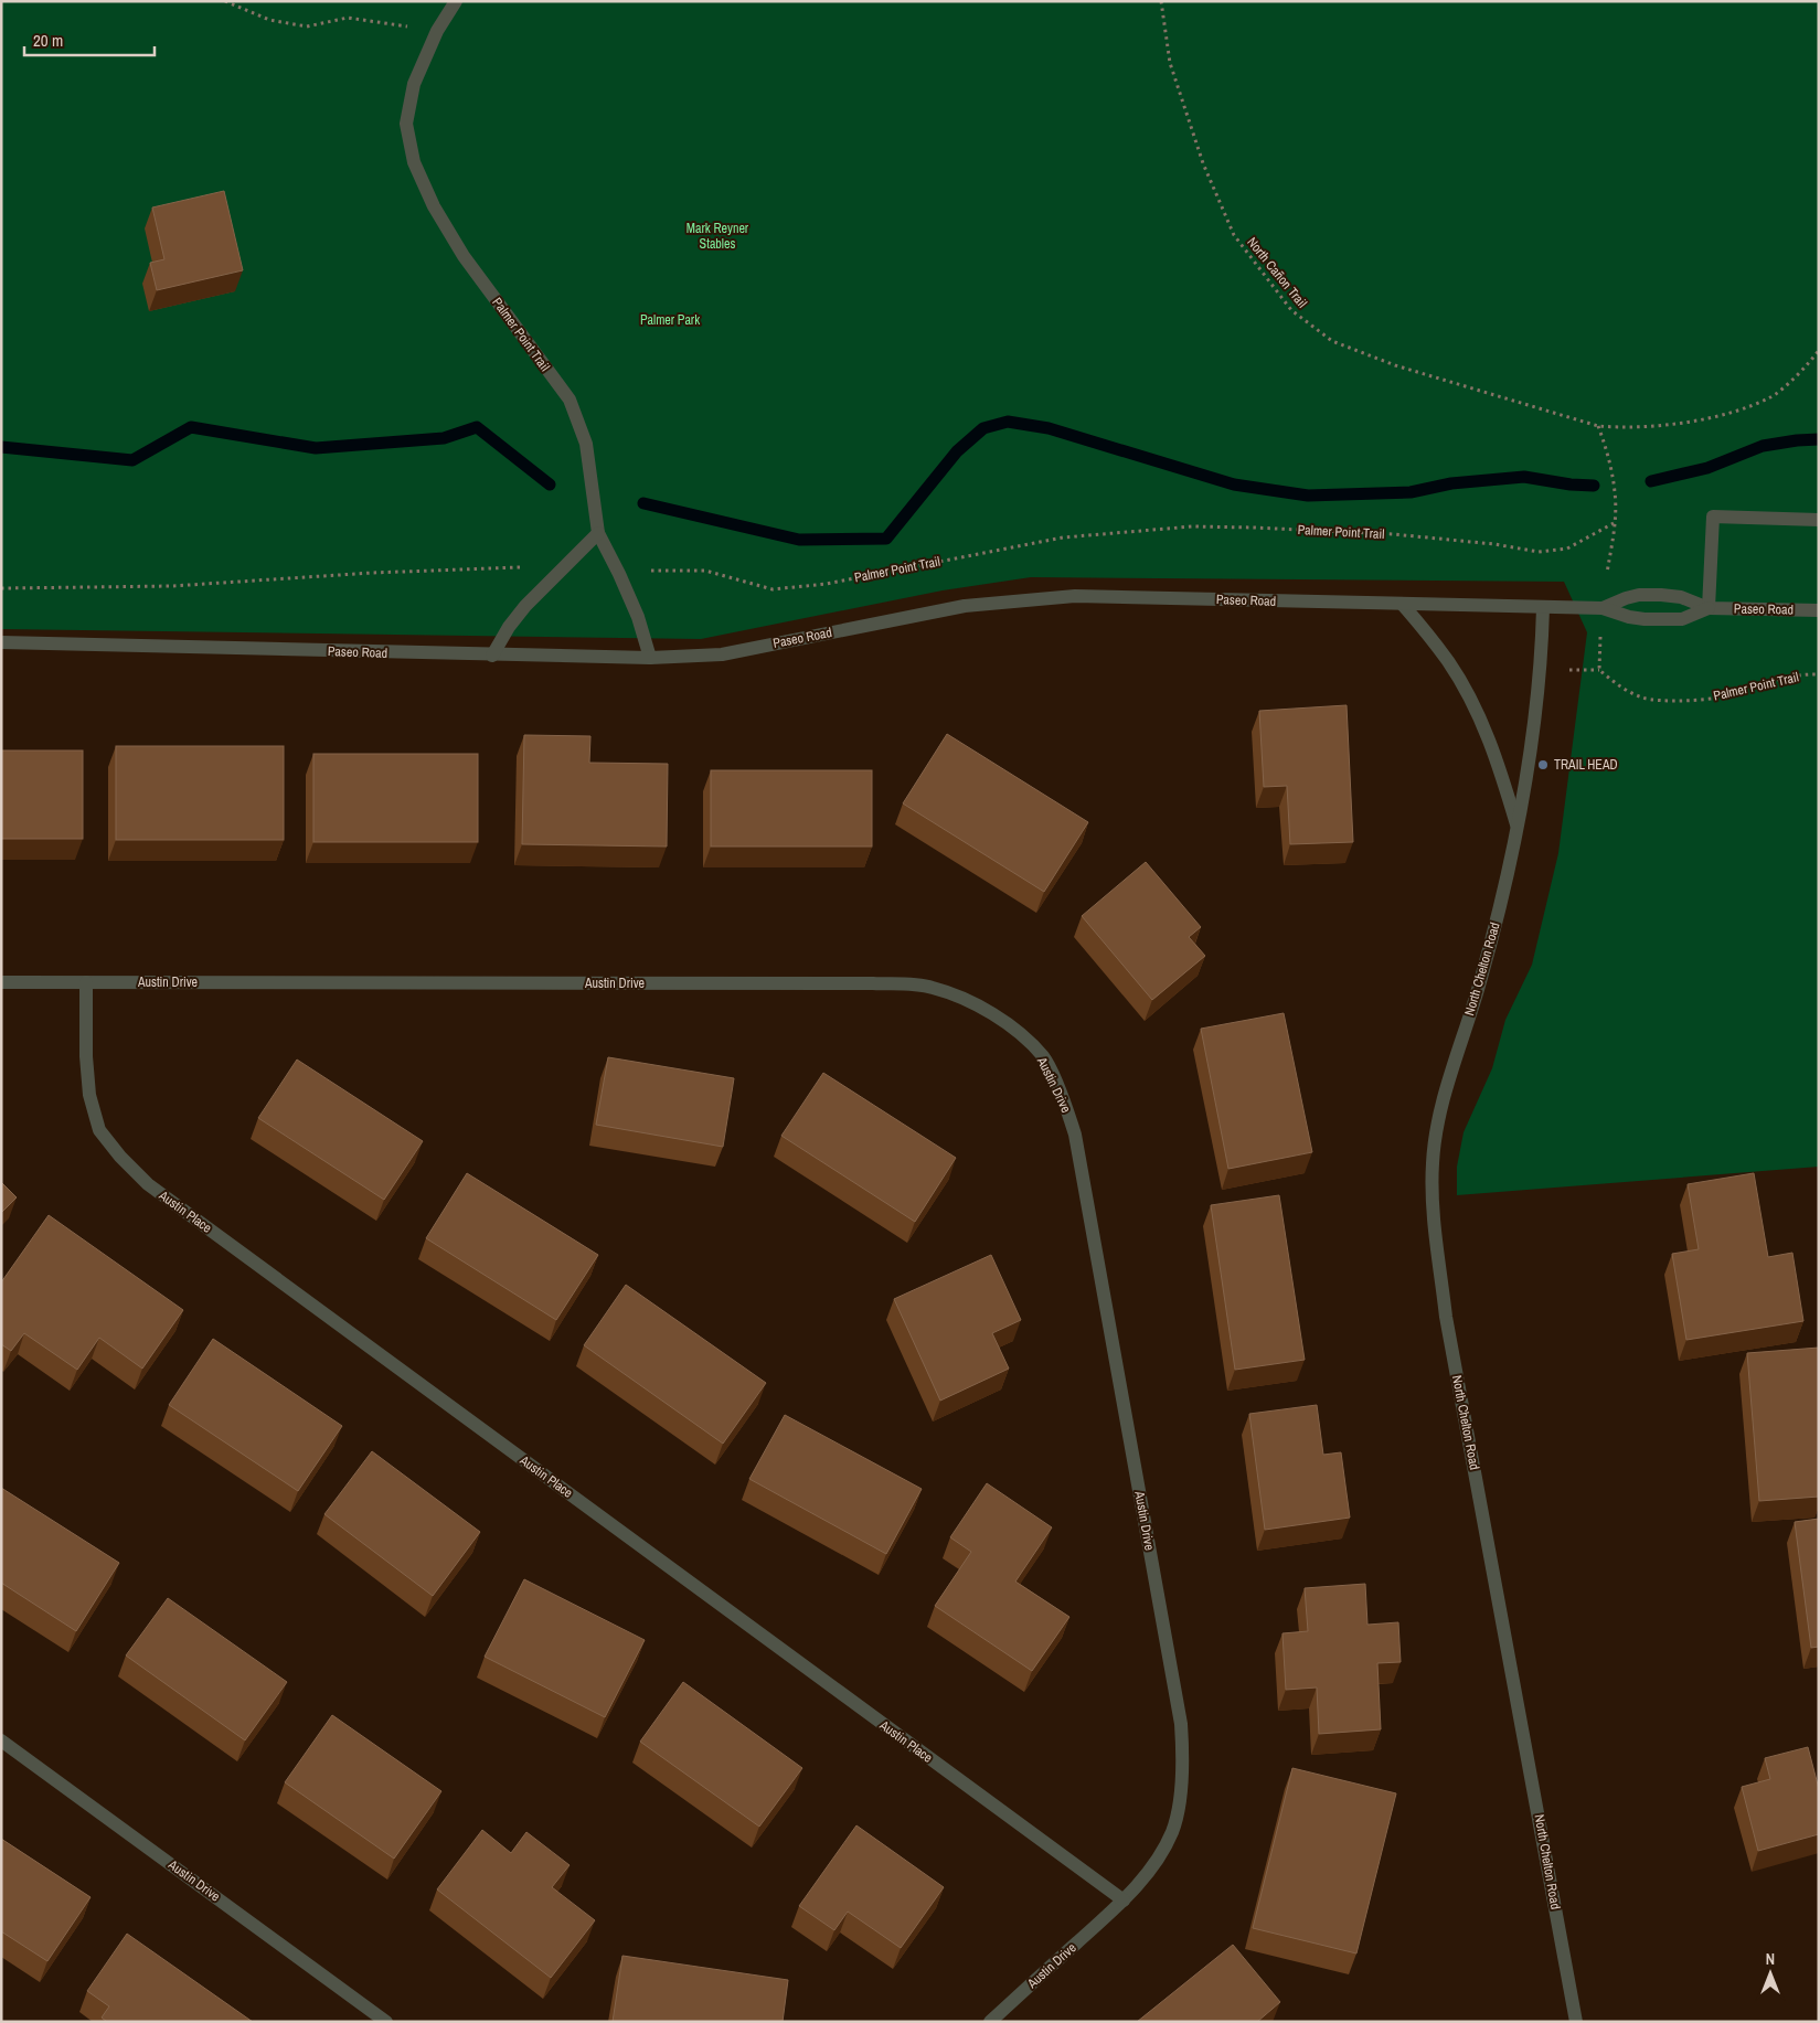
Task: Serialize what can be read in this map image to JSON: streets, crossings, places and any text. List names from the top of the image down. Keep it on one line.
{"streets":{"street":["Palmer Point Trail","Paseo Road","North Chelton Road","Austin Drive","Austin Place"],"path":["North Cañon Trail"]},"crossings":[["Palmer Point Trail","Paseo Road"],["Paseo Road","North Chelton Road"],["Austin Drive","Austin Place"]],"parks":["Mark Reyner Stables","Palmer Park"],"places":["TRAIL HEAD"],"scale_bar":"20 m","north":"top"}
